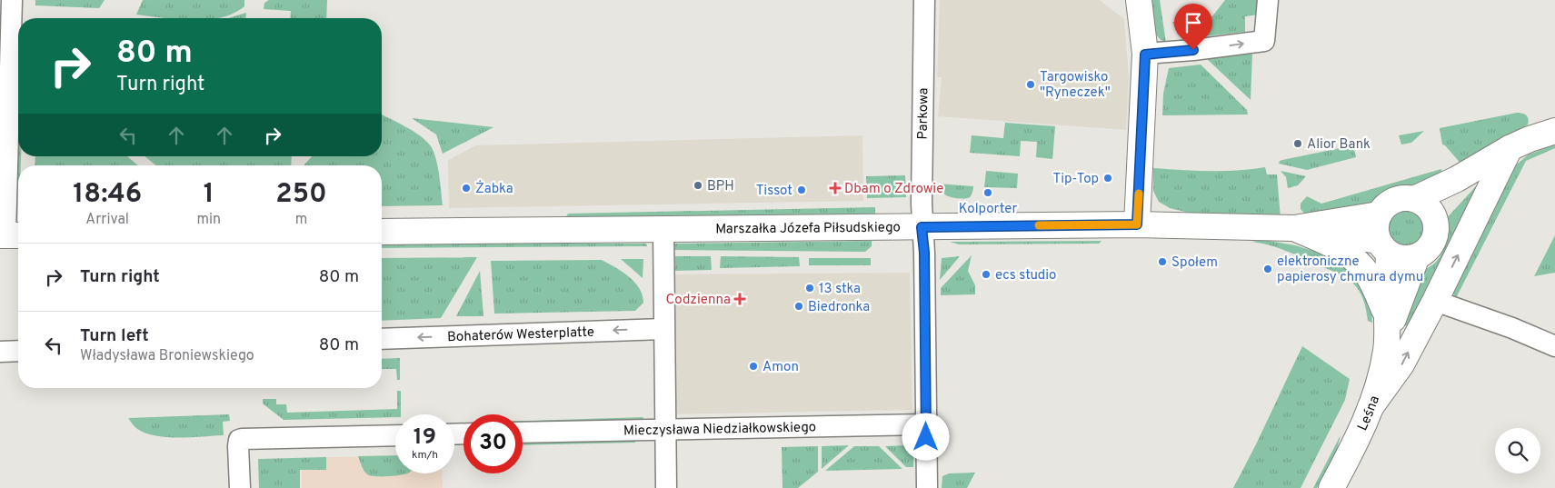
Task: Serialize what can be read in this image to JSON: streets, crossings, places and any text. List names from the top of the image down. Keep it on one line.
{"streets":{"street":["Parkowa","Marszałka Józefa Piłsudskiego","Bohaterów Westerplatte","Leśna","Mieczysława Niedziałkowskiego"]},"crossings":[["Parkowa","Marszałka Józefa Piłsudskiego"],["Parkowa","Mieczysława Niedziałkowskiego"],["Marszałka Józefa Piłsudskiego","Leśna"]],"one_way":["Bohaterów Westerplatte"],"places":{"other":["Targowisko \"Ryneczek\"","Alior Bank","Tip-Top","BPH","Żabka","Tissot","Kolporter","Społem","elektroniczne papierosy chmura dymu","ecs studio","13 stka","Biedronka","Amon"],"health":["Dbam o Zdrowie","Codzienna"]},"page":{"turn":["80 m","Turn right"],"eta":["18:46","Arrival","1","min","250","m"],"list":[{"name":"Turn right","value":"80 m"},{"name":"Turn left","note":"Władysława Broniewskiego","value":"80 m"}],"speed":"19 km/h","limit":"30"}}
